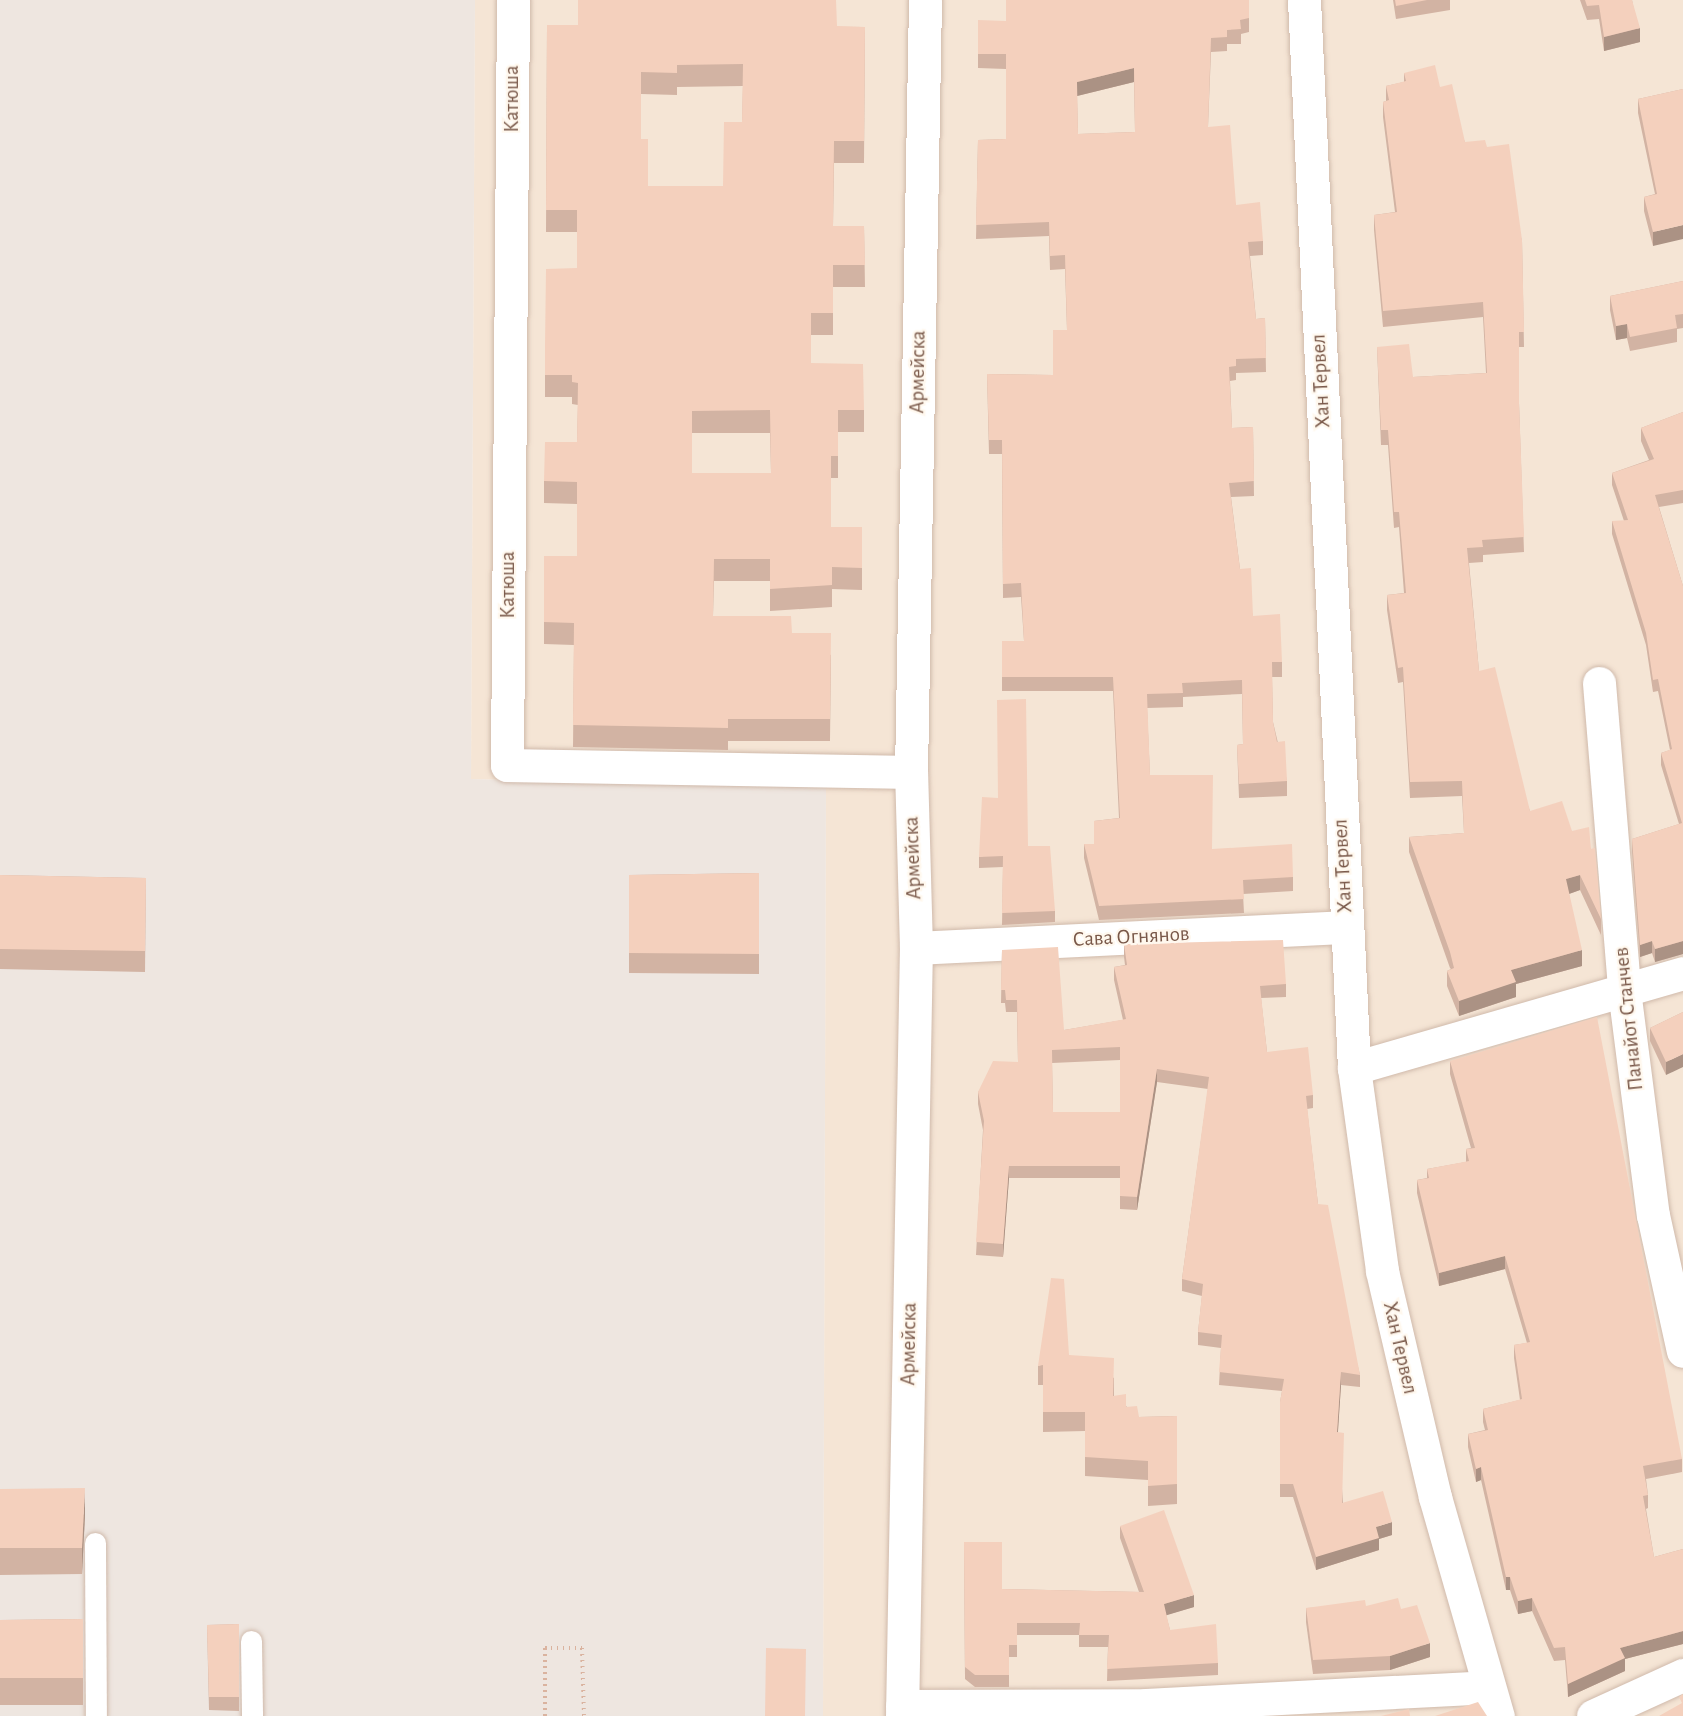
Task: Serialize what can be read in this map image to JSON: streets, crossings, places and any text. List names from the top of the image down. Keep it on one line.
{"streets":{"street":["Катюша","Армейска","Хан Тервел","Сава Огнянов","Панайот Станчев"]},"crossings":[["Катюша","Армейска"],["Армейска","Сава Огнянов"],["Хан Тервел","Сава Огнянов"]]}
